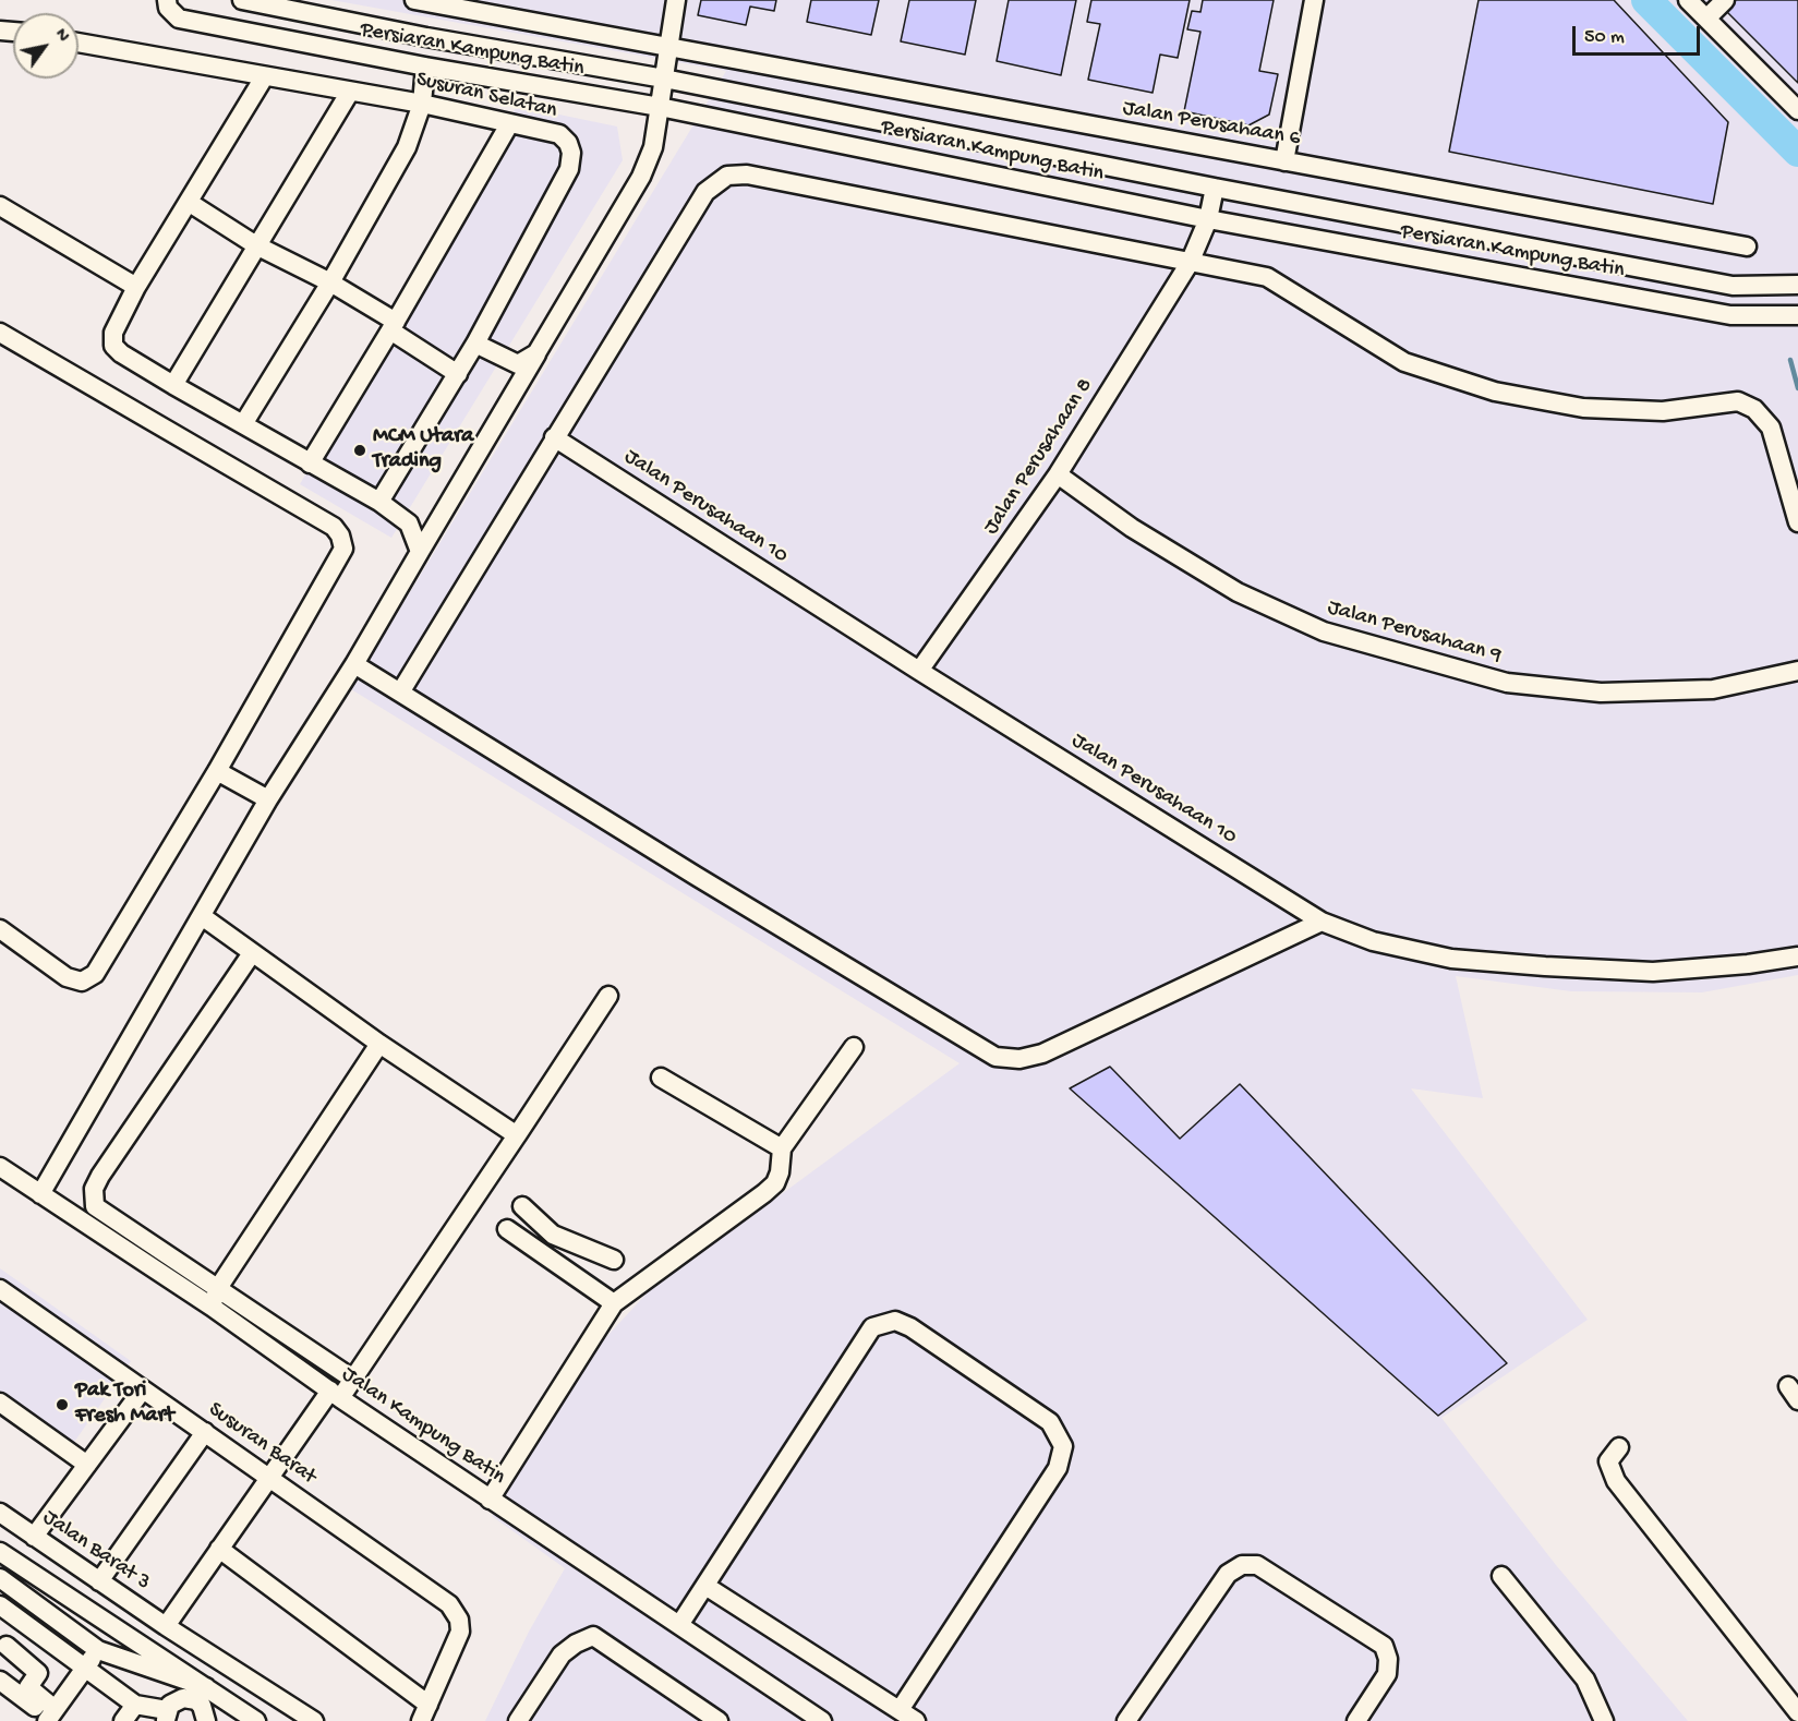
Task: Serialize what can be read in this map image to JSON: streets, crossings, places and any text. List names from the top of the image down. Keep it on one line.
{"streets":{"street":["Persiaran Kampung Batin","Susuran Selatan","Jalan Perusahaan 6","Jalan Perusahaan 8","Jalan Perusahaan 10","Jalan Perusahaan 9","Jalan Kampung Batin","Susuran Barat","Jalan Barat 3"]},"crossings":[["Persiaran Kampung Batin","Jalan Perusahaan 8"],["Jalan Perusahaan 8","Jalan Perusahaan 10"],["Jalan Perusahaan 8","Jalan Perusahaan 9"]],"places":["MCM Utara Trading","Pak Tori Fresh Mart"],"scale_bar":"50 m","north":"top right"}
